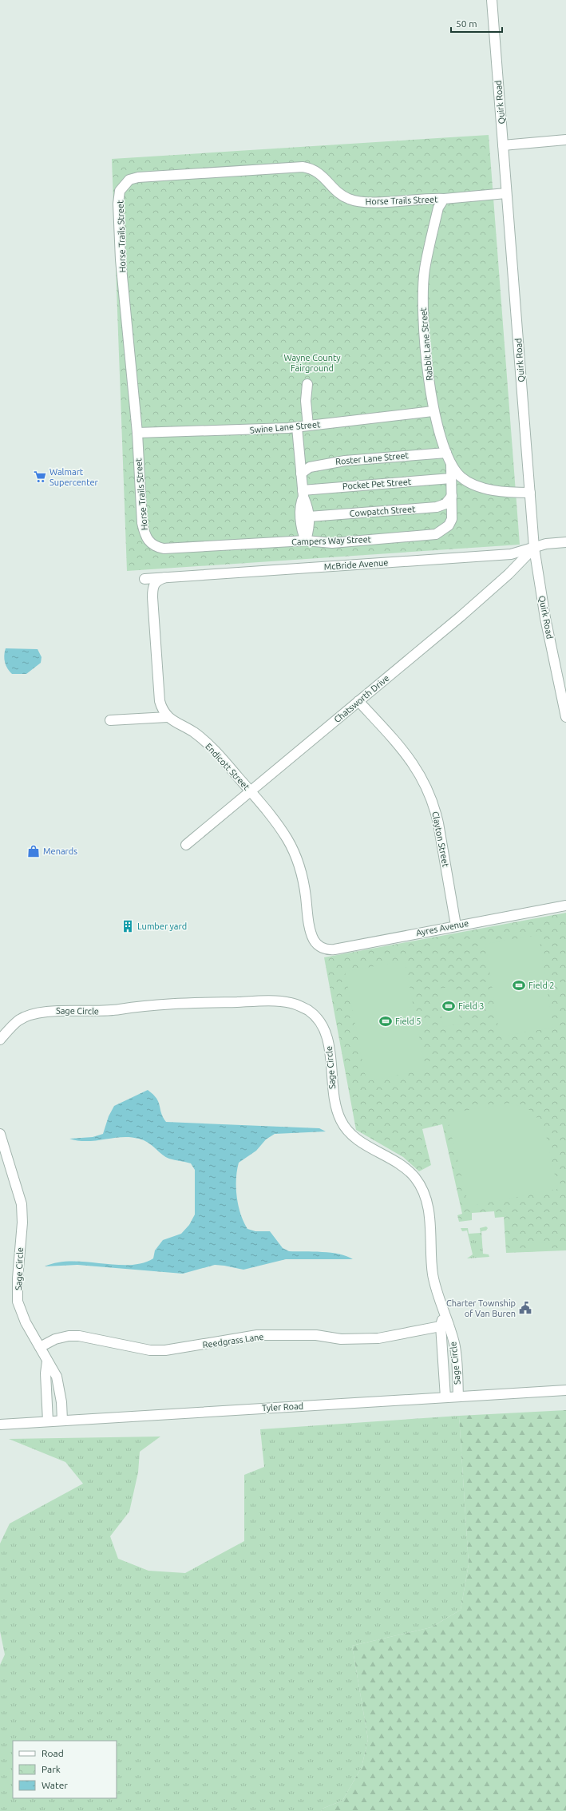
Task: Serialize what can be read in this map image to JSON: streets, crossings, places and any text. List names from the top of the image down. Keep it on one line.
{"streets":{"street":["Quirk Road","Horse Trails Street","Rabbit Lane Street","Swine Lane Street","Roster Lane Street","Pocket Pet Street","Cowpatch Street","Campers Way Street","McBride Avenue","Chatsworth Drive","Endicott Street","Clayton Street","Ayres Avenue","Sage Circle","Reedgrass Lane","Tyler Road"]},"crossings":[["Quirk Road","Rabbit Lane Street"],["Quirk Road","McBride Avenue"],["Quirk Road","Chatsworth Drive"],["Horse Trails Street","Rabbit Lane Street"],["Horse Trails Street","Swine Lane Street"],["Horse Trails Street","Campers Way Street"],["Rabbit Lane Street","Swine Lane Street"],["Rabbit Lane Street","Roster Lane Street"],["Rabbit Lane Street","Campers Way Street"],["Pocket Pet Street","Campers Way Street"],["Cowpatch Street","Campers Way Street"],["McBride Avenue","Chatsworth Drive"],["Chatsworth Drive","Endicott Street"],["Chatsworth Drive","Clayton Street"],["Endicott Street","Ayres Avenue"],["Clayton Street","Ayres Avenue"],["Sage Circle","Reedgrass Lane"],["Sage Circle","Tyler Road"]],"parks":["Wayne County Fairground"],"places":{"supermarket":["Walmart Supercenter"],"shop":["Menards"],"building":["Lumber yard"],"sports":["Field 2","Field 3","Field 5"],"public building":["Charter Township of Van Buren"]},"legend":["Road","Park","Water"],"scale_bar":"50 m"}
